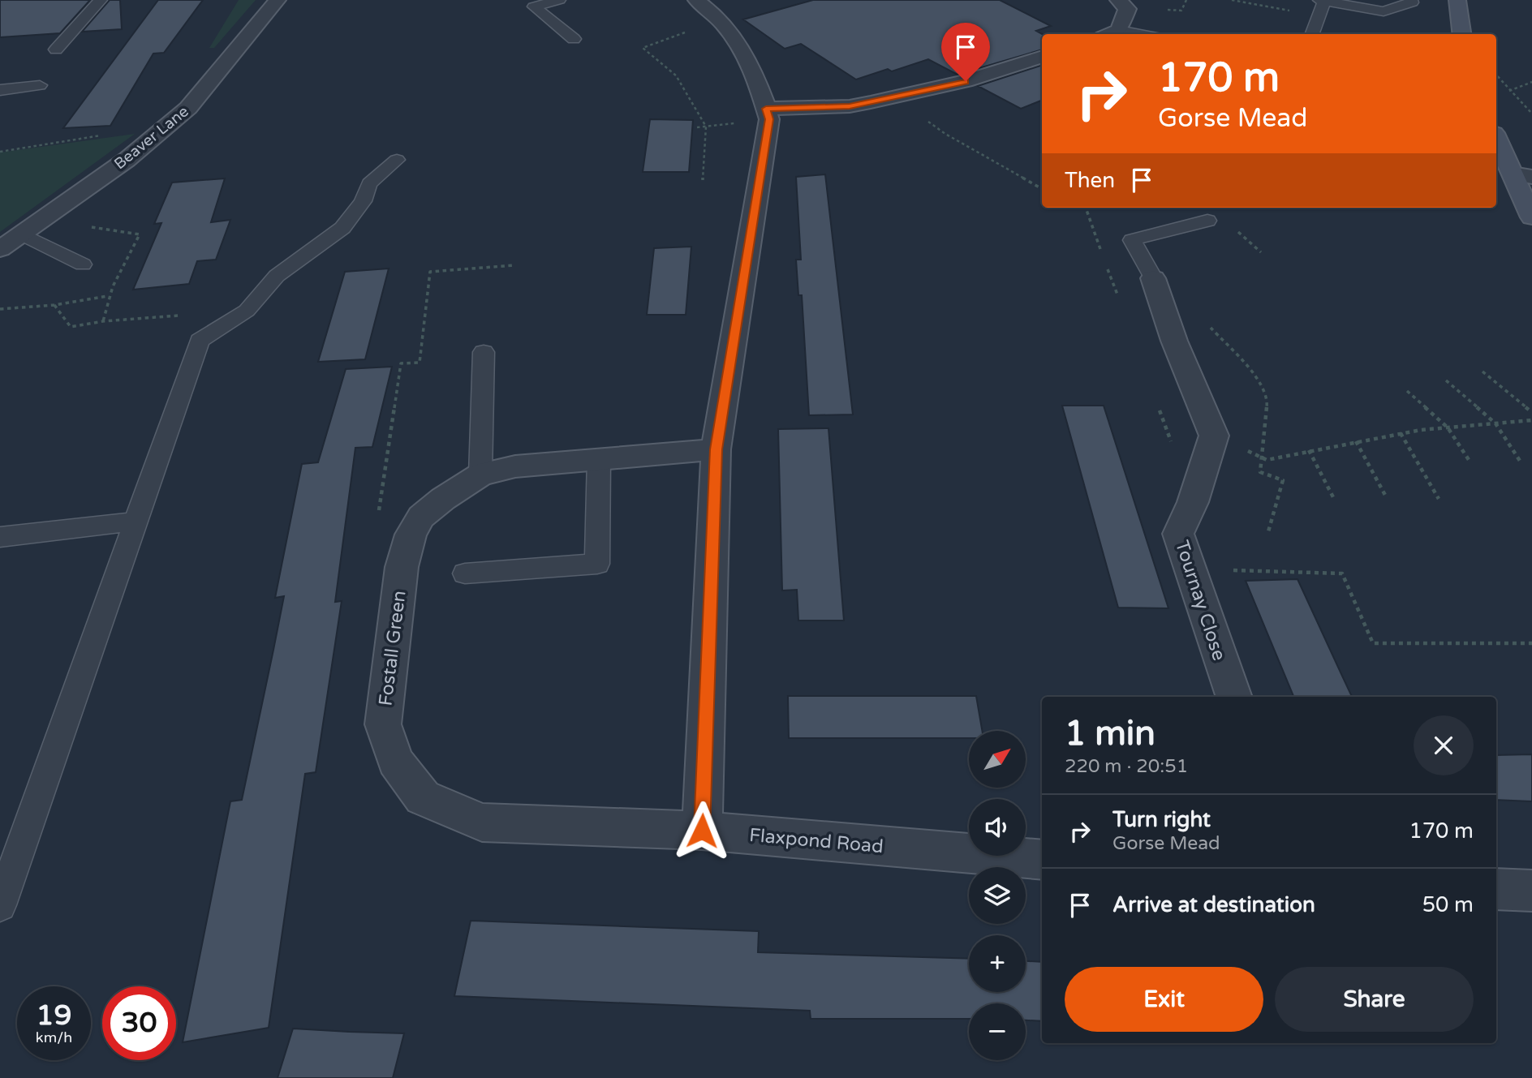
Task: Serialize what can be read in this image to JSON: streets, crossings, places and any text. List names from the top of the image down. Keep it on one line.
{"streets":{"street":["Beaver Lane","Tournay Close","Fostall Green","Flaxpond Road"]},"crossings":[["Fostall Green","Flaxpond Road"]],"north":"top right","page":{"turn":["170 m","Gorse Mead"],"then":"Then","heading":["1 min","220 m · 20:51"],"map_buttons":["+","−"],"list":[{"name":"Turn right","note":"Gorse Mead","value":"170 m"},{"name":"Arrive at destination","value":"50 m"}],"buttons":["Exit","Share"],"speed":"19 km/h","limit":"30"}}
